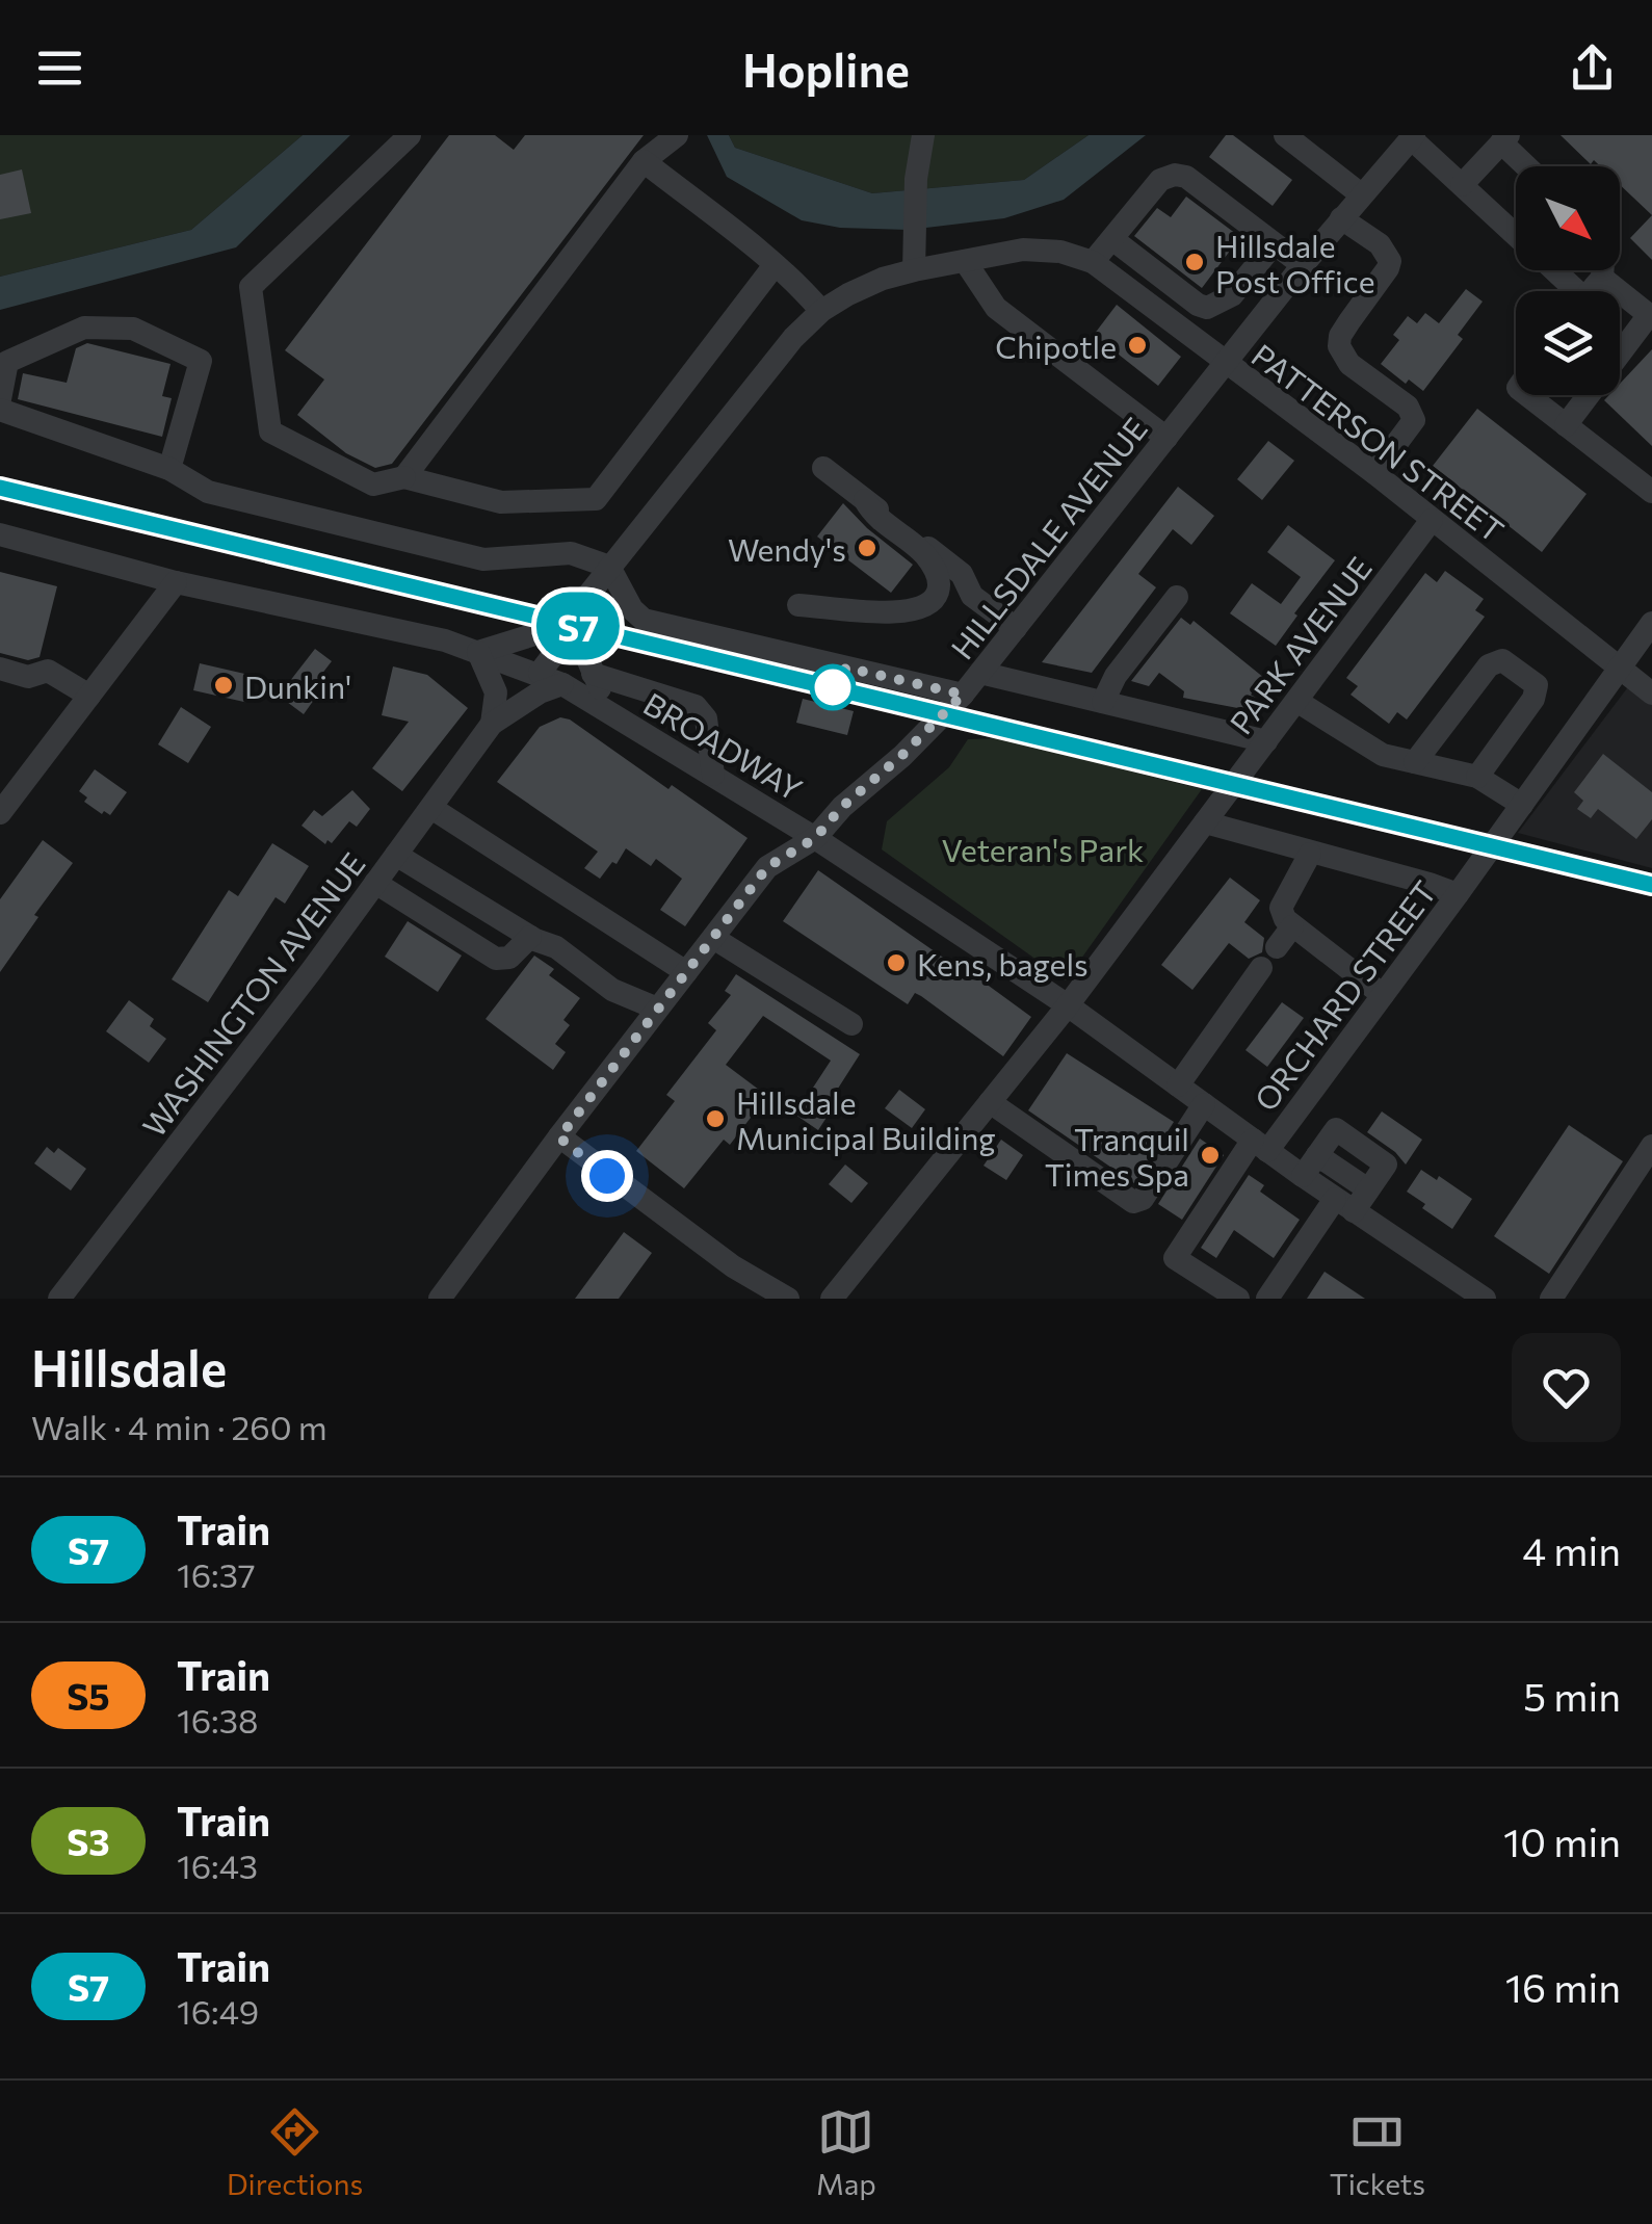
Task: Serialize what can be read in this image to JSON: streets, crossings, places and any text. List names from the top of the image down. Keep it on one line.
{"streets":{"street":["PATTERSON STREET","HILLSDALE AVENUE","PARK AVENUE","BROADWAY","WASHINGTON AVENUE","ORCHARD STREET"]},"crossings":[["PATTERSON STREET","HILLSDALE AVENUE"],["PATTERSON STREET","PARK AVENUE"],["PATTERSON STREET","ORCHARD STREET"],["HILLSDALE AVENUE","BROADWAY"],["PARK AVENUE","BROADWAY"],["BROADWAY","WASHINGTON AVENUE"],["BROADWAY","ORCHARD STREET"]],"parks":["Veteran's Park"],"places":["Hillsdale Post Office","Chipotle","Wendy's","Dunkin'","Kens, bagels","Hillsdale Municipal Building","Tranquil Times Spa"],"north":"bottom right","page":{"header":"Hopline","on_map":"S7","heading":["Hillsdale","Walk · 4 min · 260 m"],"list":[{"mark":"S7","name":"Train","note":"16:37","value":"4 min"},{"mark":"S5","name":"Train","note":"16:38","value":"5 min"},{"mark":"S3","name":"Train","note":"16:43","value":"10 min"},{"mark":"S7","name":"Train","note":"16:49","value":"16 min"}],"tabs":["Directions","Map","Tickets"]}}
